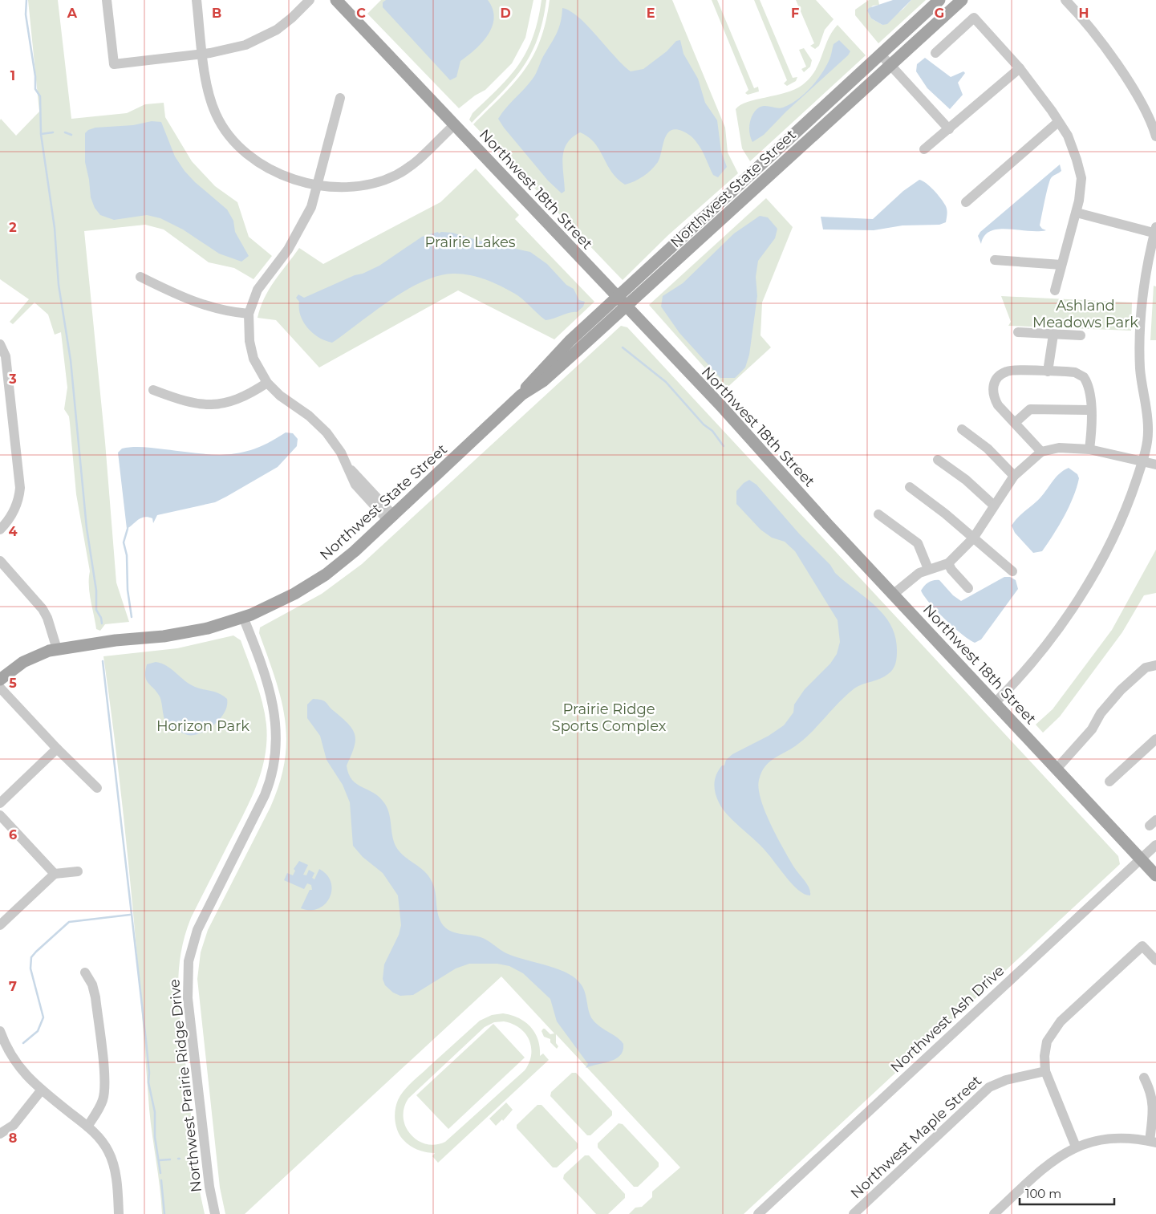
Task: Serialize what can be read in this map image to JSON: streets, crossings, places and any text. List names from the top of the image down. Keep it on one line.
{"streets":{"main road":["Northwest State Street","Northwest 18th Street"],"street":["Northwest Ash Drive","Northwest Prairie Ridge Drive","Northwest Maple Street"]},"crossings":[["Northwest State Street","Northwest 18th Street"],["Northwest State Street","Northwest Prairie Ridge Drive"],["Northwest 18th Street","Northwest Ash Drive"]],"parks":["Prairie Lakes","Ashland Meadows Park","Prairie Ridge Sports Complex","Horizon Park"],"scale_bar":"100 m","grid":{"columns":["A","B","C","D","E","F","G","H"],"rows":["1","2","3","4","5","6","7","8"]}}
